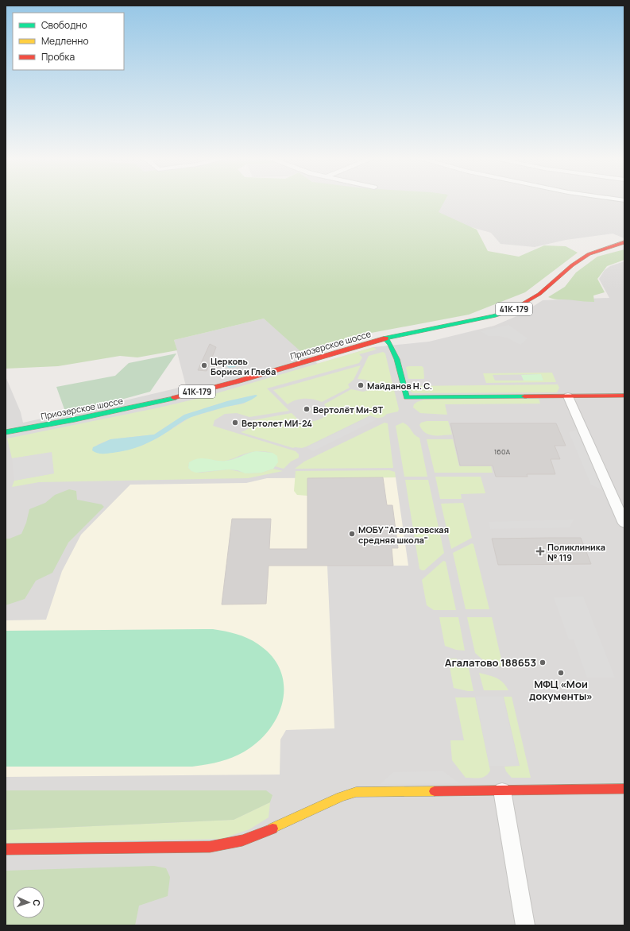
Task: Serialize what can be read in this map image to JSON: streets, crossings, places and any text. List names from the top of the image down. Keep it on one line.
{"streets":{"main road":["41К-179","Приозерское шоссе"]},"places":{"other":["Церковь Бориса и Глеба","Майданов Н. С.","Вертолёт Ми-8Т","Вертолет МИ-24","МОБУ \"Агалатовская средняя школа\"","Агалатово 188653","МФЦ «Мои документы»"],"health":["Поликлиника № 119"]},"house_numbers":["160А"],"legend":["Свободно","Медленно","Пробка"],"north":"right"}
